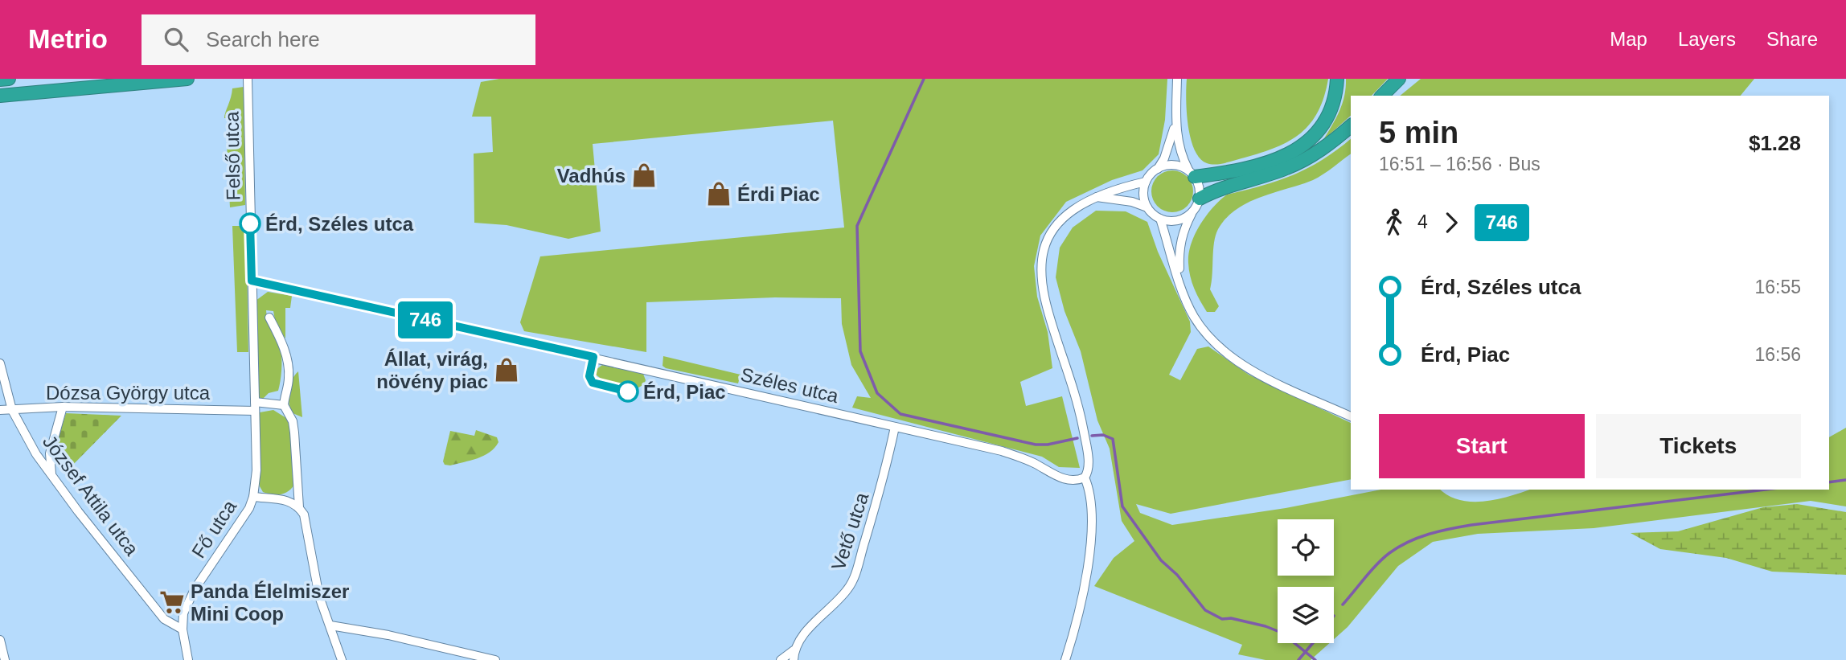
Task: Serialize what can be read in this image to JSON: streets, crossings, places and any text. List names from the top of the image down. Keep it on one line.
{"streets":{"street":["Felső utca","Széles utca","Dózsa György utca","József Attila utca","Fő utca","Vető utca"]},"crossings":[["Felső utca","Széles utca"],["Felső utca","Dózsa György utca"],["Felső utca","Fő utca"],["Széles utca","Vető utca"],["Dózsa György utca","József Attila utca"],["Dózsa György utca","Fő utca"],["József Attila utca","Fő utca"]],"places":{"shop":["Vadhús","Érdi Piac","Állat, virág, növény piac"],"other":["Érd, Széles utca","Érd, Piac"],"supermarket":["Panda Élelmiszer Mini Coop"]},"lines":["bus line 746"],"page":{"header":"Metrio","search":"Search here","nav":["Map","Layers","Share"],"on_map":"746","heading":["5 min","16:51 – 16:56 · Bus","$1.28"],"legs":["4","746"],"list":[{"name":"Érd, Széles utca","value":"16:55"},{"name":"Érd, Piac","value":"16:56"}],"buttons":["Start","Tickets"]}}
